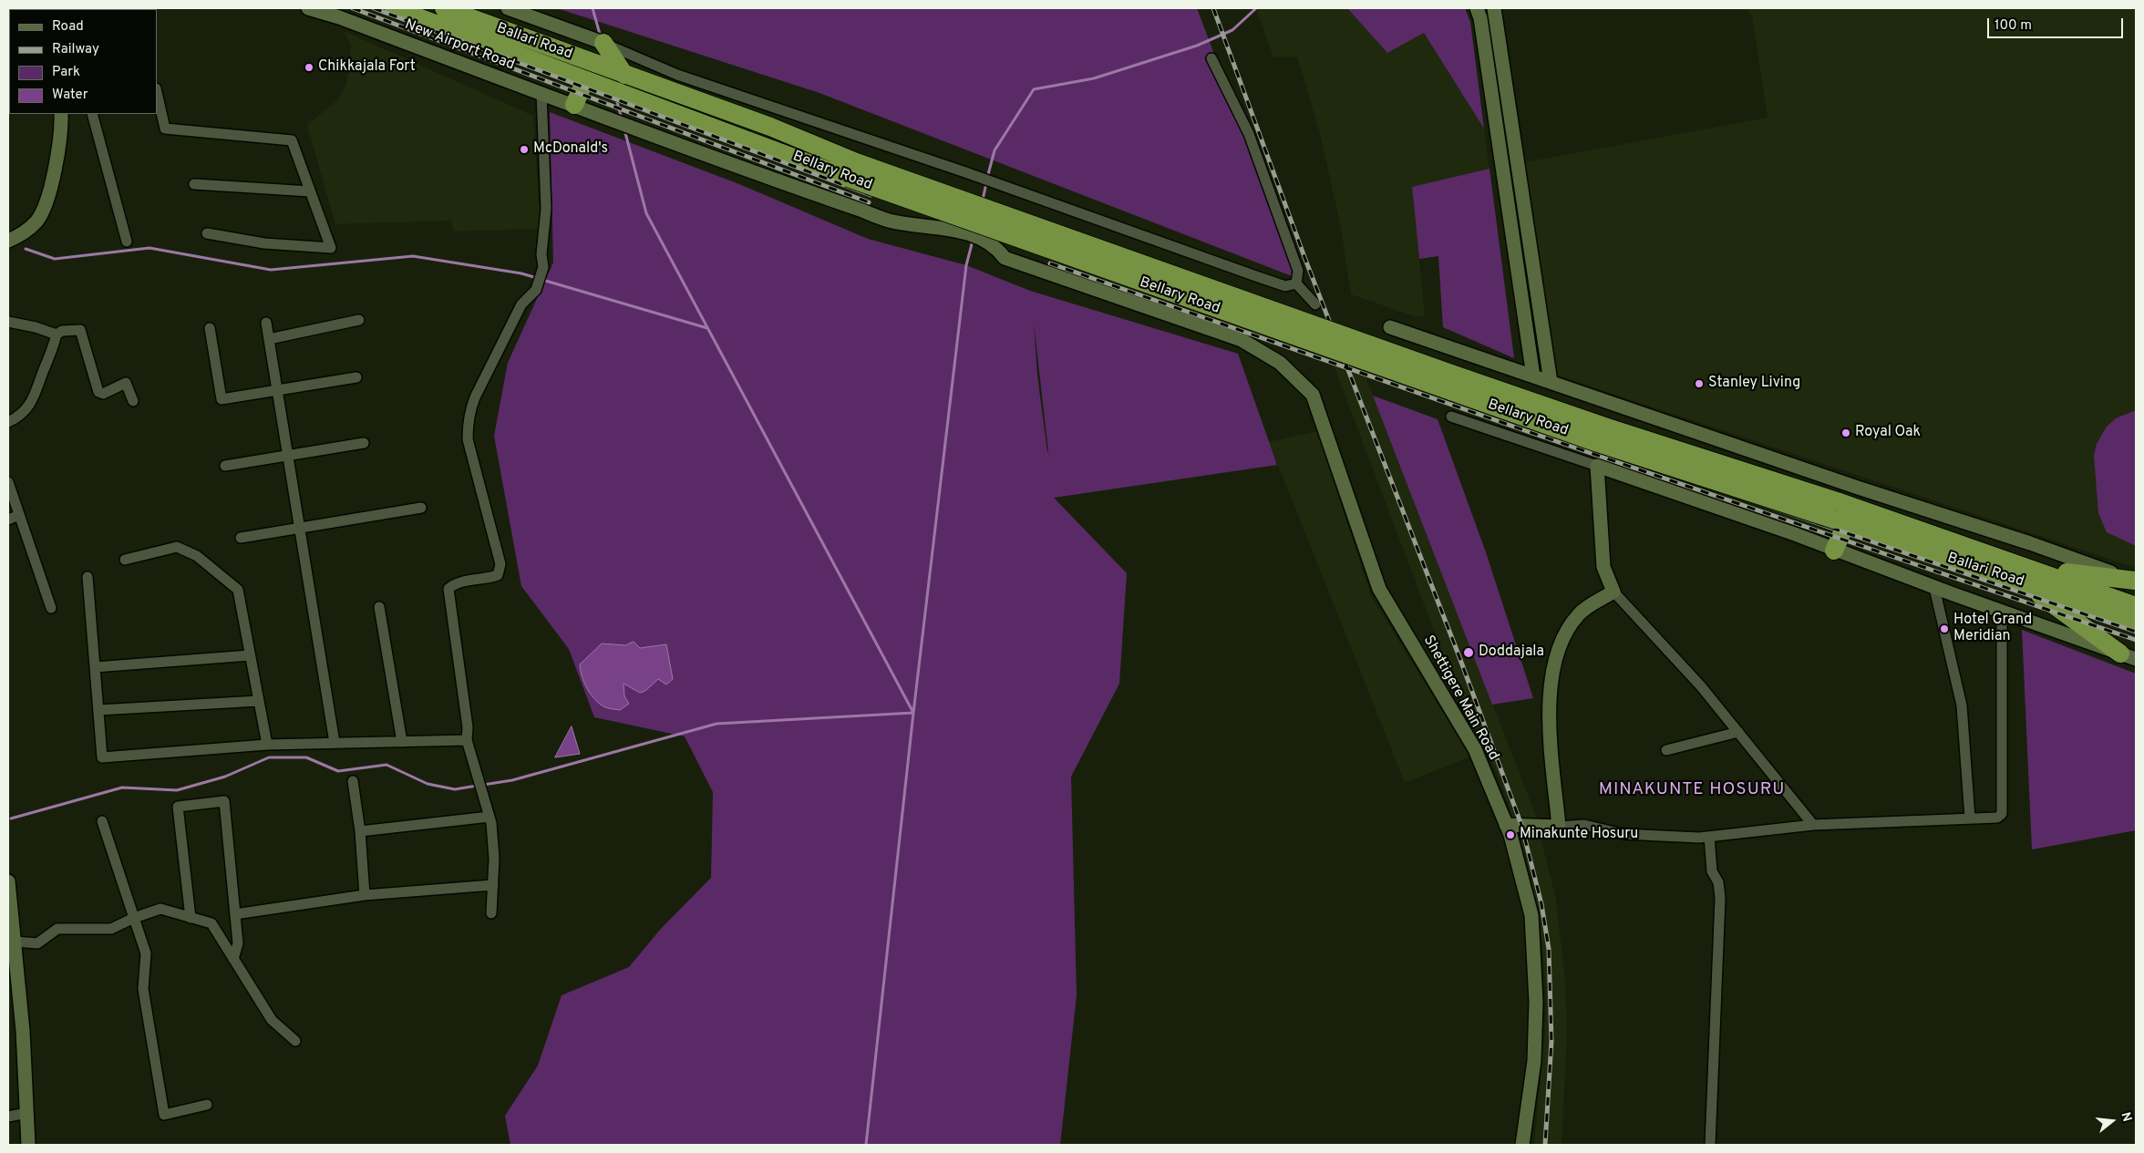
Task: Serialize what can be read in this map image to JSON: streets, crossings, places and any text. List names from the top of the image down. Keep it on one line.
{"streets":{"highway":["Ballari Road","Bellary Road"],"street":["New Airport Road","Shettigere Main Road"]},"crossings":[["Ballari Road","Bellary Road"],["New Airport Road","Shettigere Main Road"]],"districts":["MINAKUNTE HOSURU"],"places":["Chikkajala Fort","McDonald's","Stanley Living","Royal Oak","Hotel Grand Meridian","Doddajala","Minakunte Hosuru"],"legend":["Road","Railway","Park","Water"],"scale_bar":"100 m","north":"right"}
